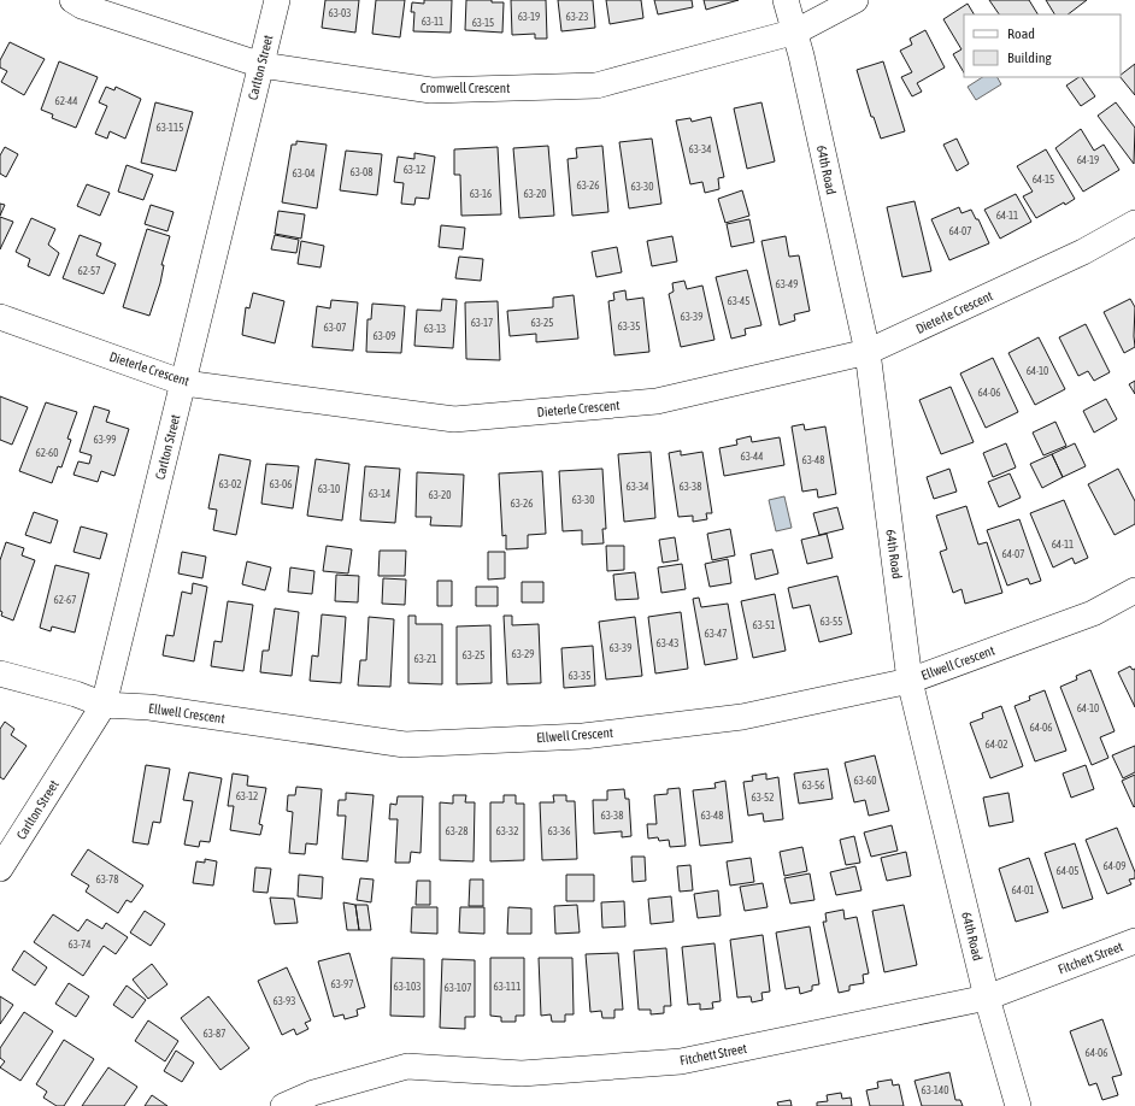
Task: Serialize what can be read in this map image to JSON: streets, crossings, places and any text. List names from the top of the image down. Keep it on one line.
{"streets":{"street":["Carlton Street","Cromwell Crescent","64th Road","Dieterle Crescent","Ellwell Crescent","Fitchett Street"]},"crossings":[["Carlton Street","Cromwell Crescent"],["Carlton Street","Dieterle Crescent"],["Carlton Street","Ellwell Crescent"],["Cromwell Crescent","64th Road"],["64th Road","Dieterle Crescent"],["64th Road","Ellwell Crescent"],["64th Road","Fitchett Street"]],"house_numbers":["63-03","63-19","63-23","63-11","63-15","62-44","63-115","63-34","64-19","63-12","63-08","63-04","64-15","63-26","63-30","63-16","63-20","64-11","64-07","62-57","63-49","63-45","63-39","63-17","63-25","63-35","63-07","63-13","63-09","64-10","64-06","63-99","62-60","63-44","63-48","63-02","63-06","63-34","63-38","63-10","63-14","63-20","63-30","63-26","64-11","64-07","62-67","63-55","63-51","63-47","63-43","63-39","63-29","63-25","63-21","63-35","64-10","64-06","64-02","63-60","63-56","63-12","63-52","63-38","63-48","63-28","63-32","63-36","64-09","64-05","63-78","64-01","63-74","63-97","63-103","63-111","63-107","63-93","63-87","64-06","63-140"],"legend":["Road","Building"]}
